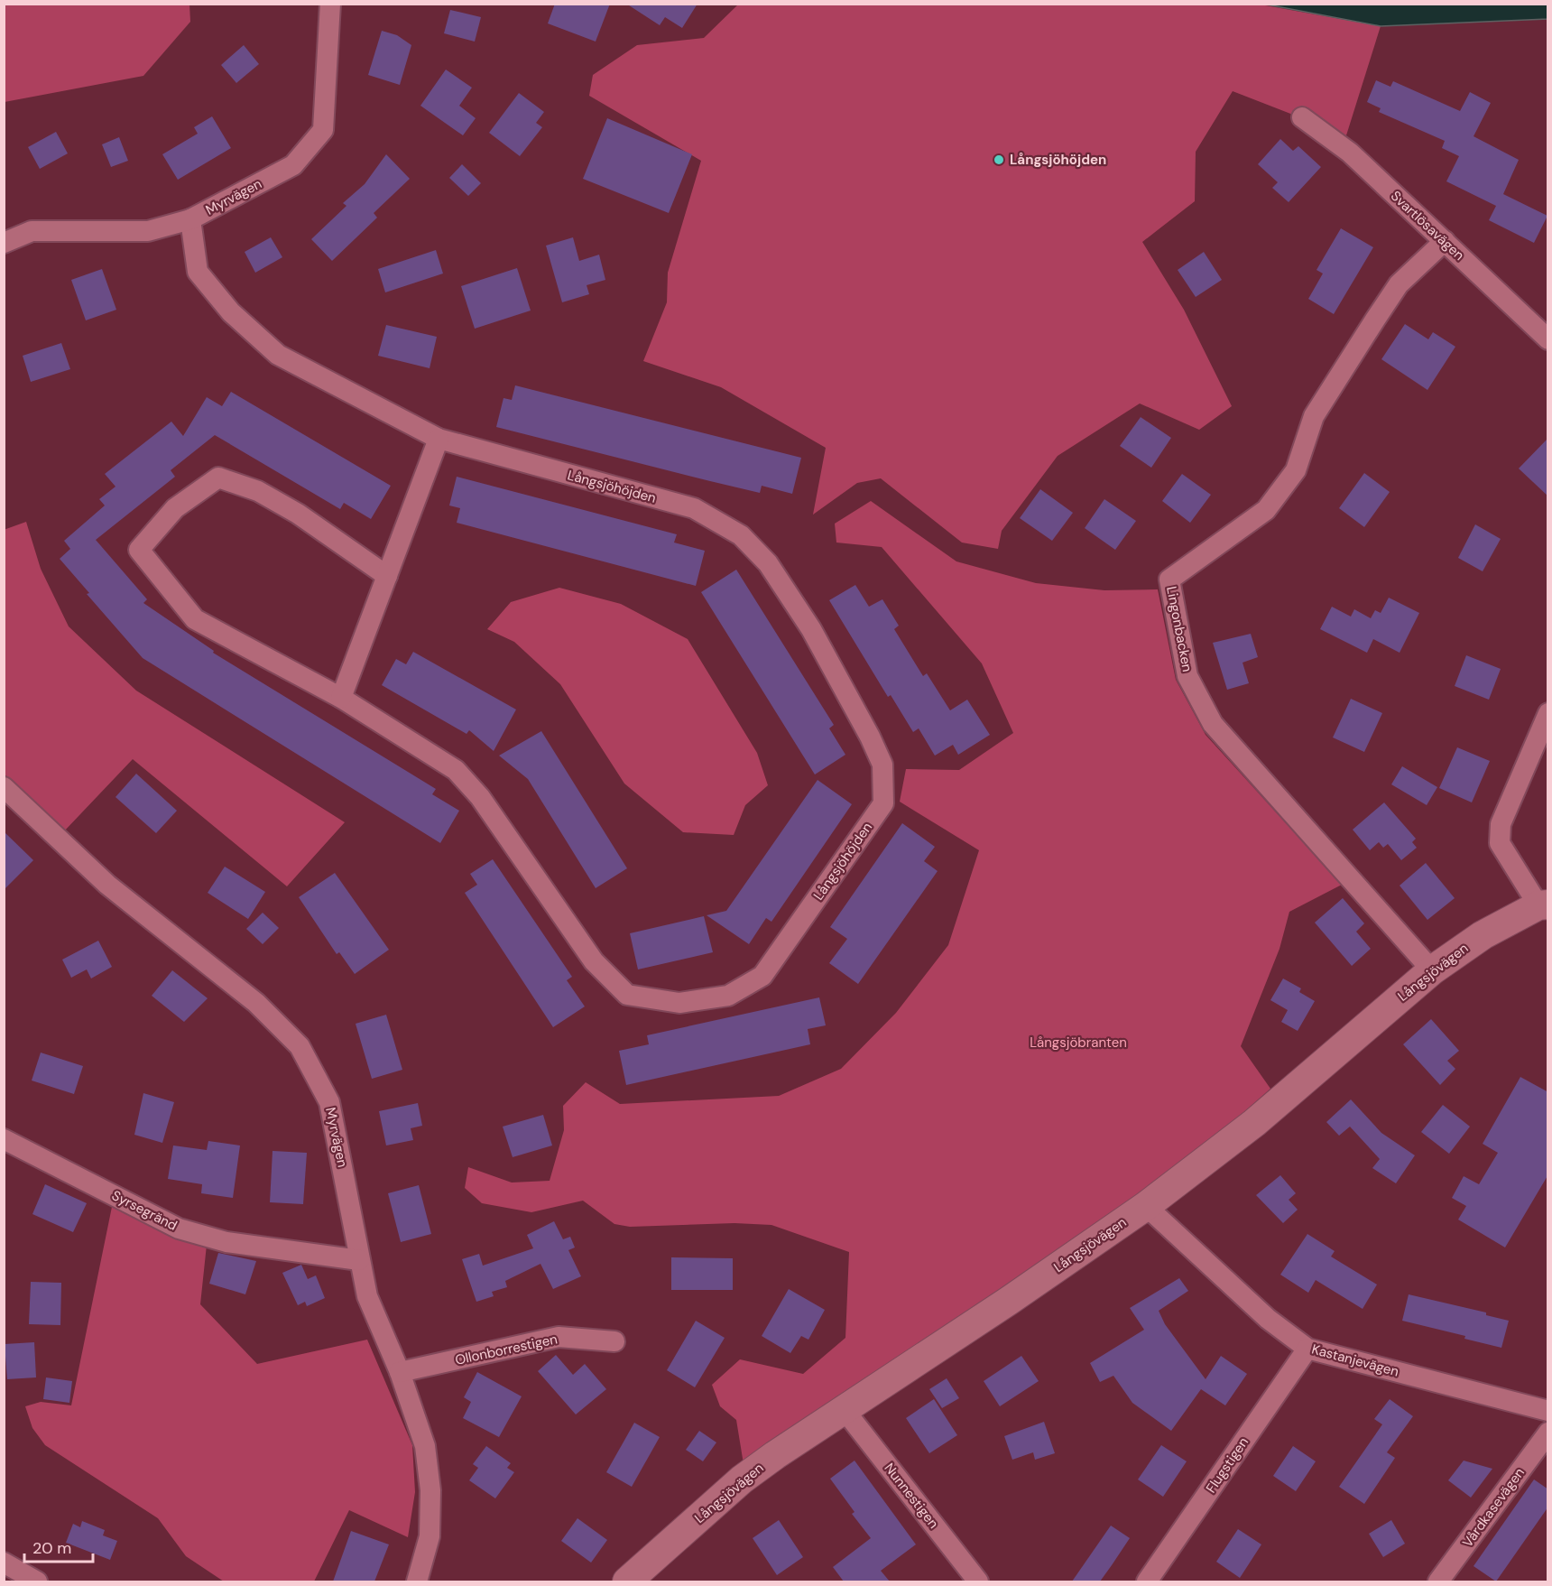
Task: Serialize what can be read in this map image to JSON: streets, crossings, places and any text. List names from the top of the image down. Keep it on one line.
{"streets":{"street":["Myrvägen","Svartlösavägen","Långsjöhöjden","Lingonbacken","Långsjövägen","Syrsegränd","Ollonborrestigen","Kastanjevägen","Flugstigen","Nunnestigen","Vårdkasevägen"]},"crossings":[["Myrvägen","Långsjöhöjden"],["Myrvägen","Syrsegränd"],["Myrvägen","Ollonborrestigen"],["Svartlösavägen","Lingonbacken"],["Lingonbacken","Långsjövägen"],["Långsjövägen","Kastanjevägen"],["Långsjövägen","Nunnestigen"],["Kastanjevägen","Flugstigen"]],"parks":["Långsjöbranten"],"places":["Långsjöhöjden"],"scale_bar":"20 m"}
